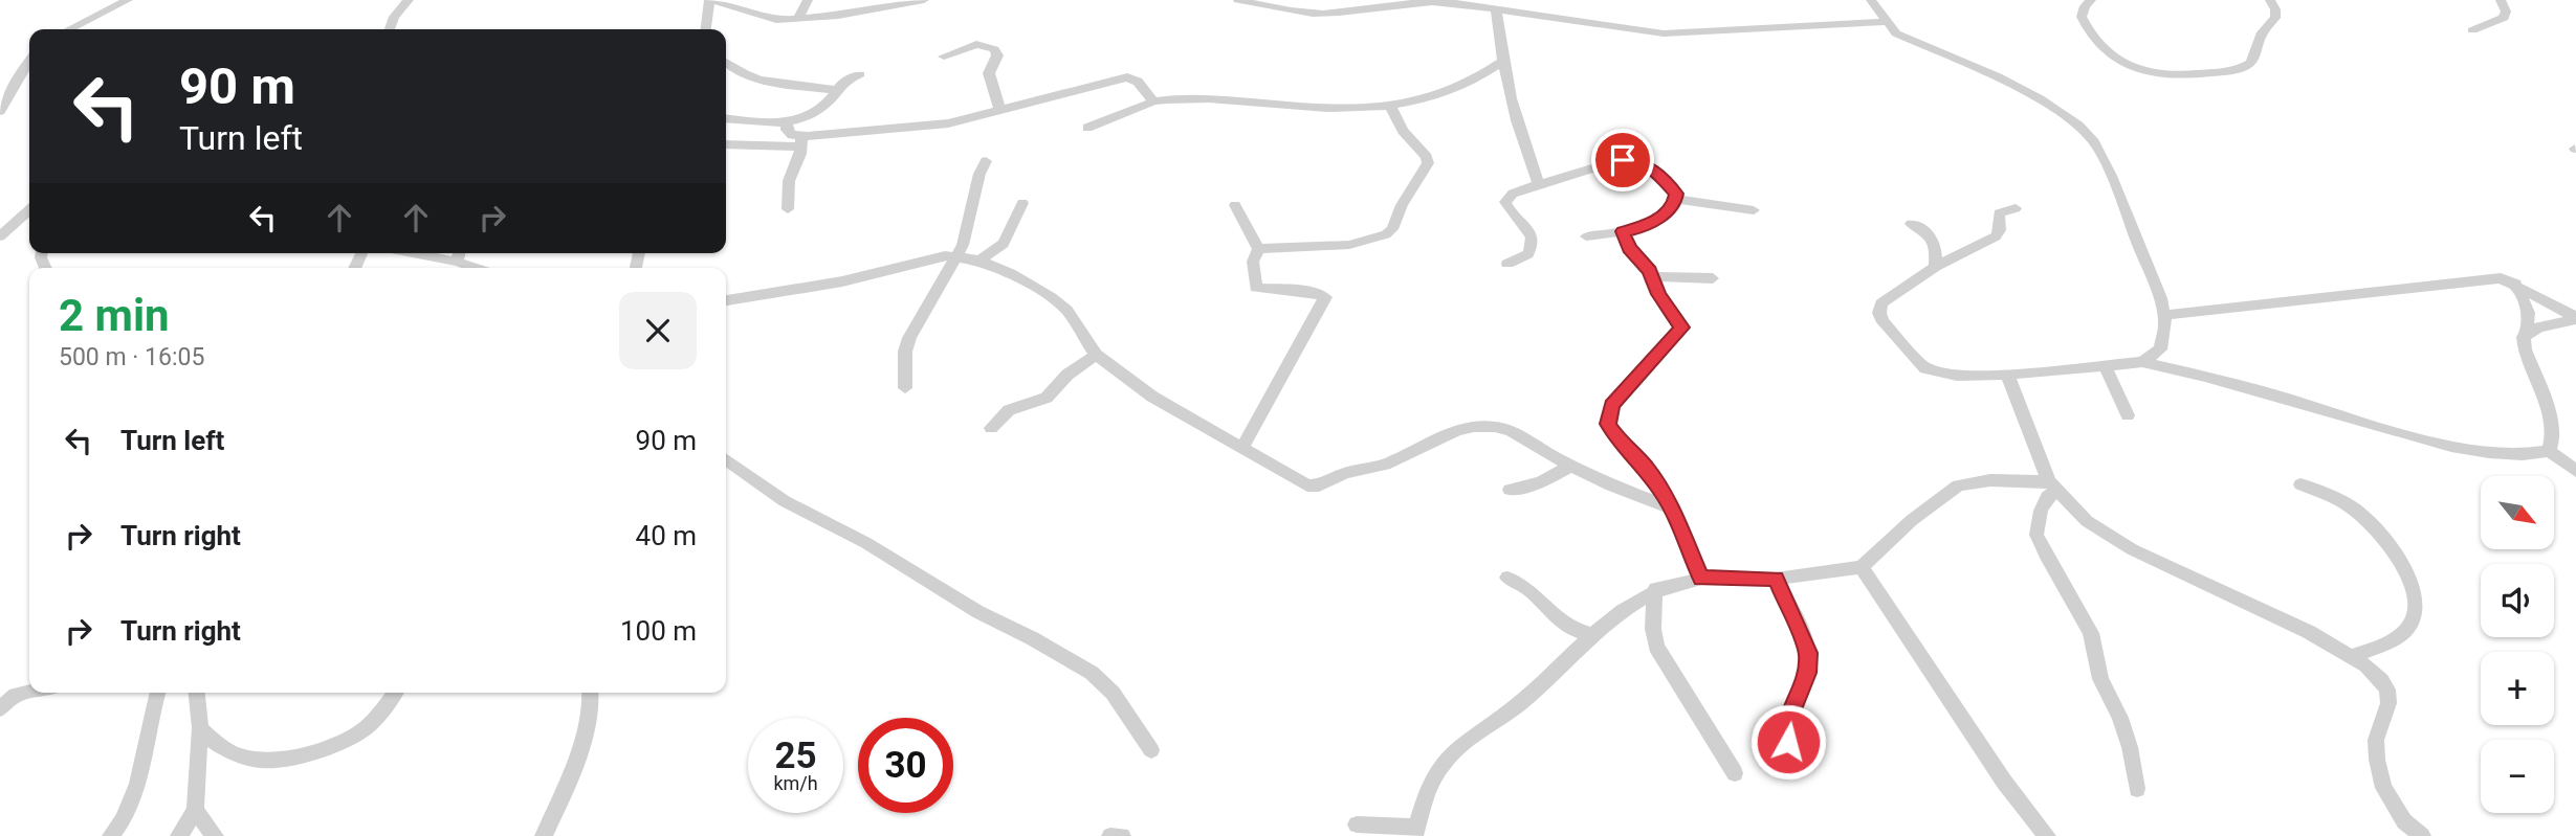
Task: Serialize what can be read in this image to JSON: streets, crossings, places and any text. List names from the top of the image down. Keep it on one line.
{"north":"bottom right","page":{"turn":["90 m","Turn left"],"heading":["2 min","500 m · 16:05"],"list":[{"name":"Turn left","value":"90 m"},{"name":"Turn right","value":"40 m"},{"name":"Turn right","value":"100 m"}],"map_buttons":["+","−"],"speed":"25 km/h","limit":"30"}}
